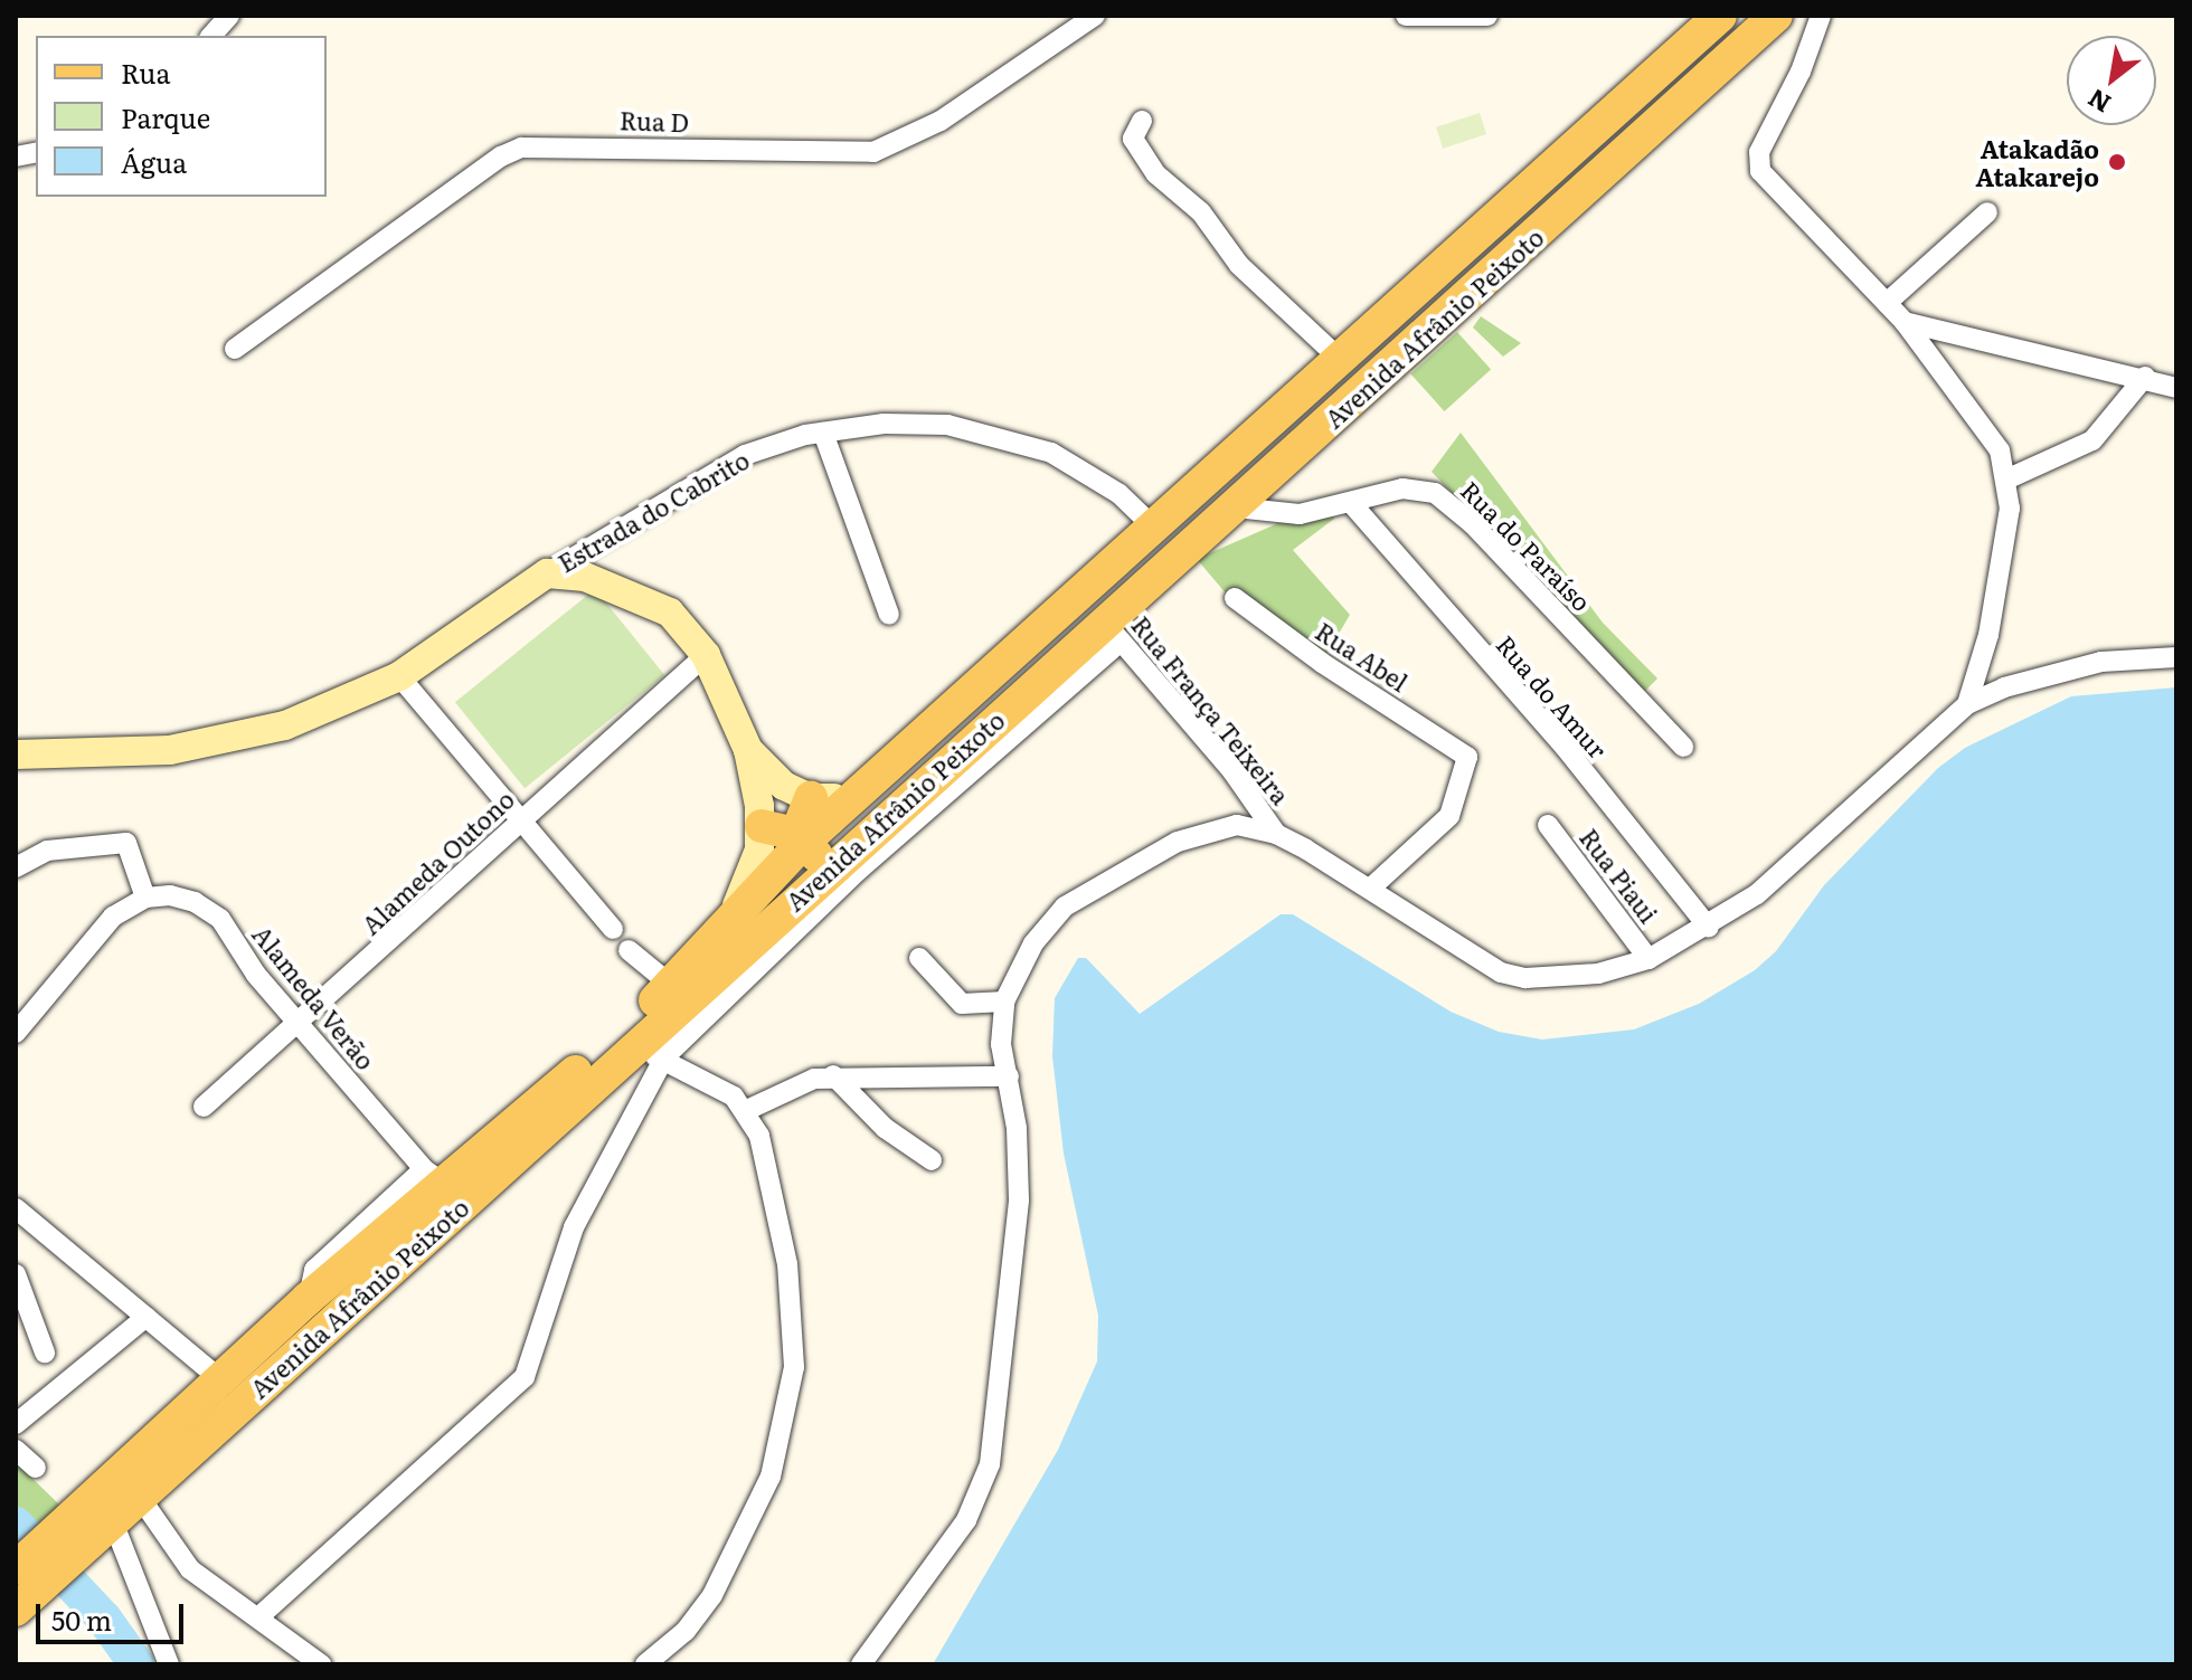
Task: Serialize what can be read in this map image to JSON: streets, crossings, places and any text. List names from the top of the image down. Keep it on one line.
{"streets":{"main road":["Avenida Afrânio Peixoto","Estrada do Cabrito"],"street":["Rua D","Rua do Paraíso","Rua Abel","Rua do Amur","Rua França Teixeira","Alameda Outono","Rua Piaui","Alameda Verão"]},"crossings":[["Avenida Afrânio Peixoto","Estrada do Cabrito"],["Avenida Afrânio Peixoto","Rua do Paraíso"],["Avenida Afrânio Peixoto","Rua França Teixeira"],["Avenida Afrânio Peixoto","Alameda Verão"],["Estrada do Cabrito","Alameda Outono"],["Rua do Paraíso","Rua do Amur"],["Alameda Outono","Alameda Verão"]],"places":["Atakadão Atakarejo"],"legend":["Rua","Parque","Água"],"scale_bar":"50 m","north":"bottom left"}
